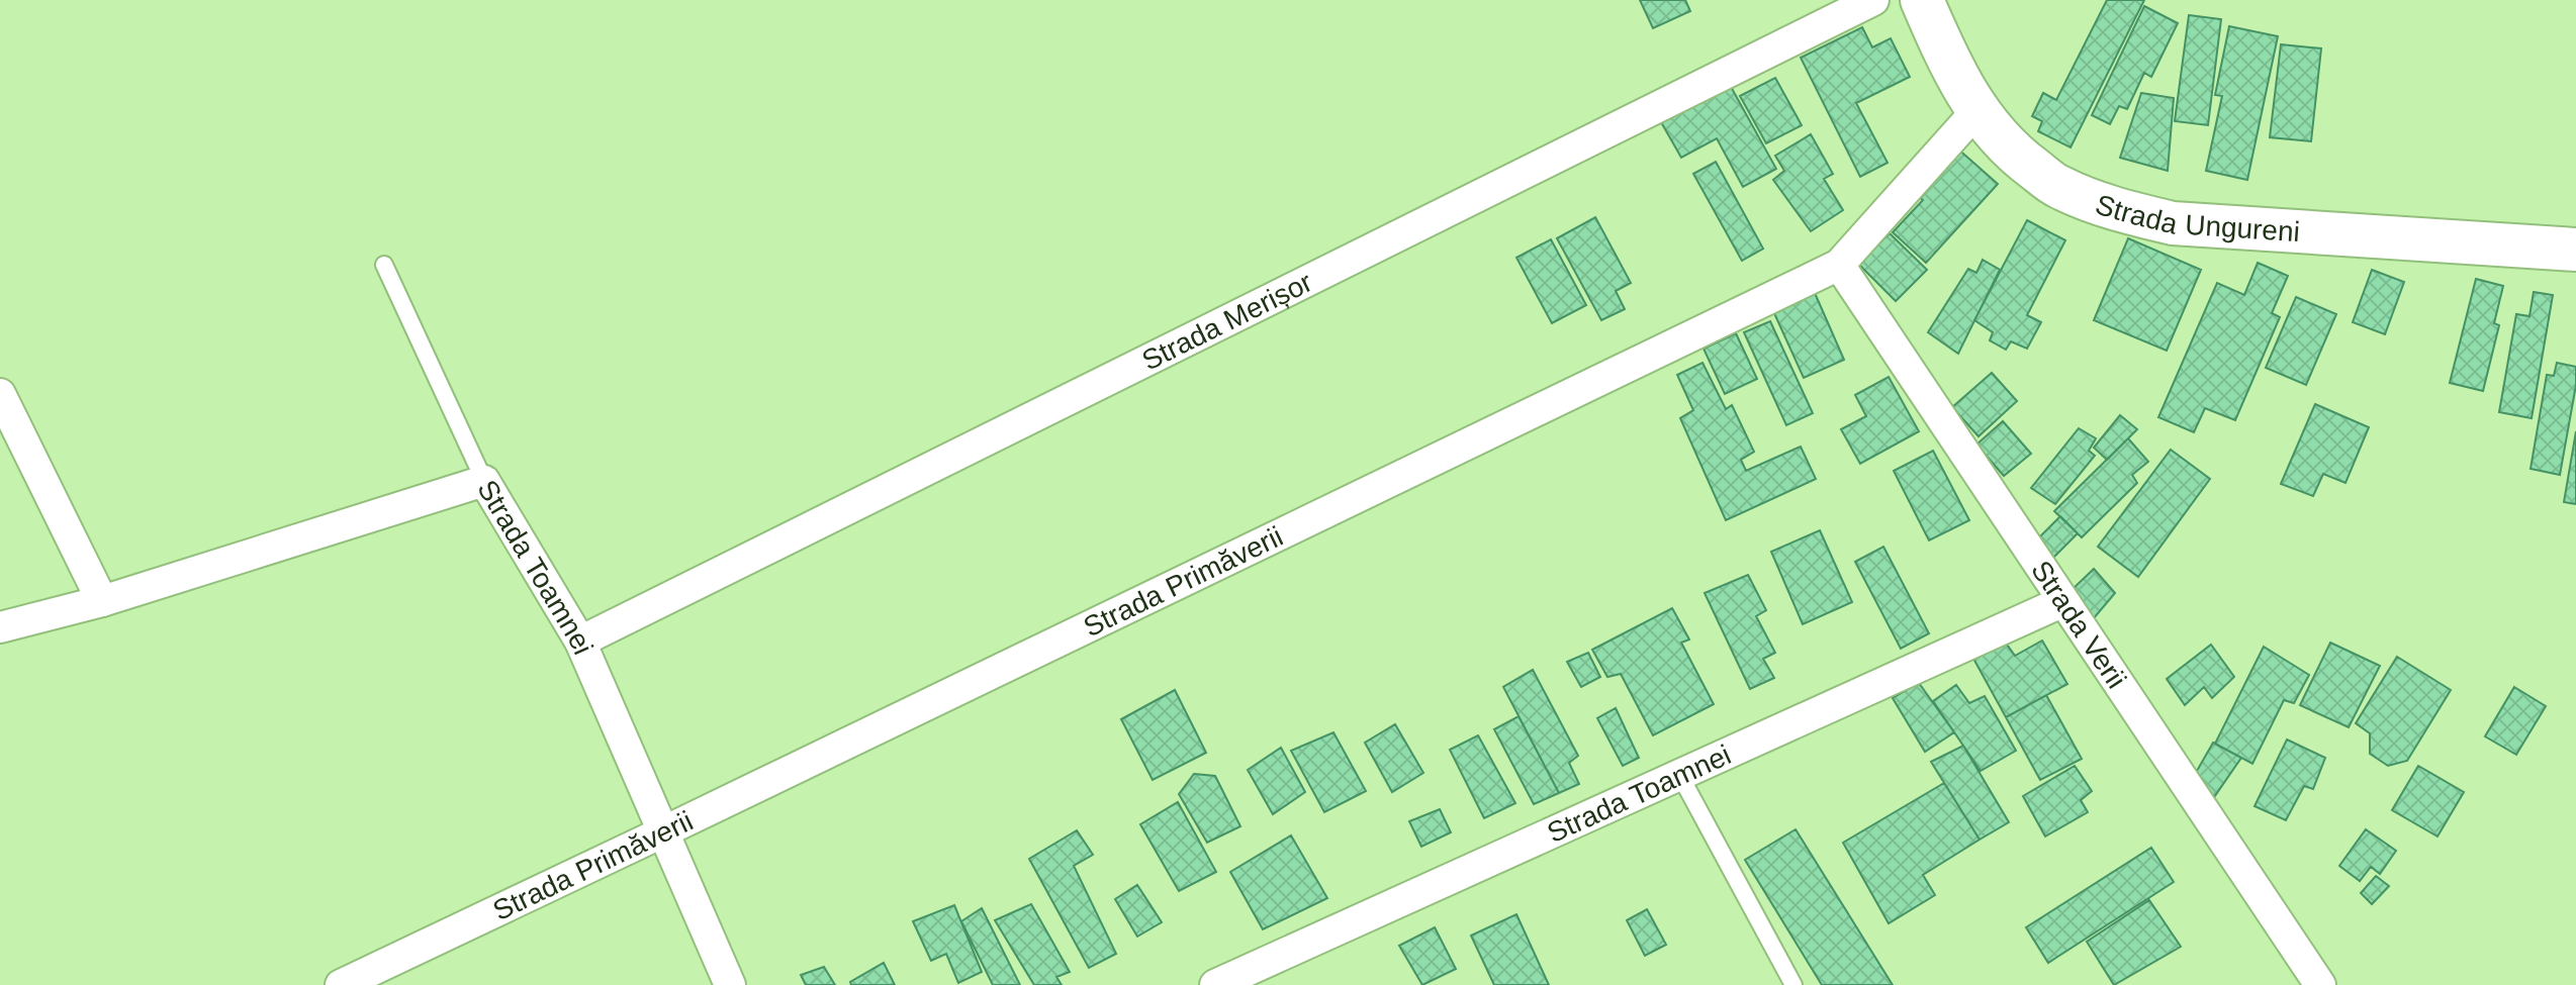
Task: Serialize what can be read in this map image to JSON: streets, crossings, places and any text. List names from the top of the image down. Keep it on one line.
{"streets":{"main road":["Strada Ungureni"],"street":["Strada Merișor","Strada Toamnei","Strada Primăverii","Strada Verii"]},"crossings":[["Strada Ungureni","Strada Primăverii"],["Strada Merișor","Strada Toamnei"],["Strada Toamnei","Strada Primăverii"],["Strada Toamnei","Strada Verii"],["Strada Primăverii","Strada Verii"]]}
